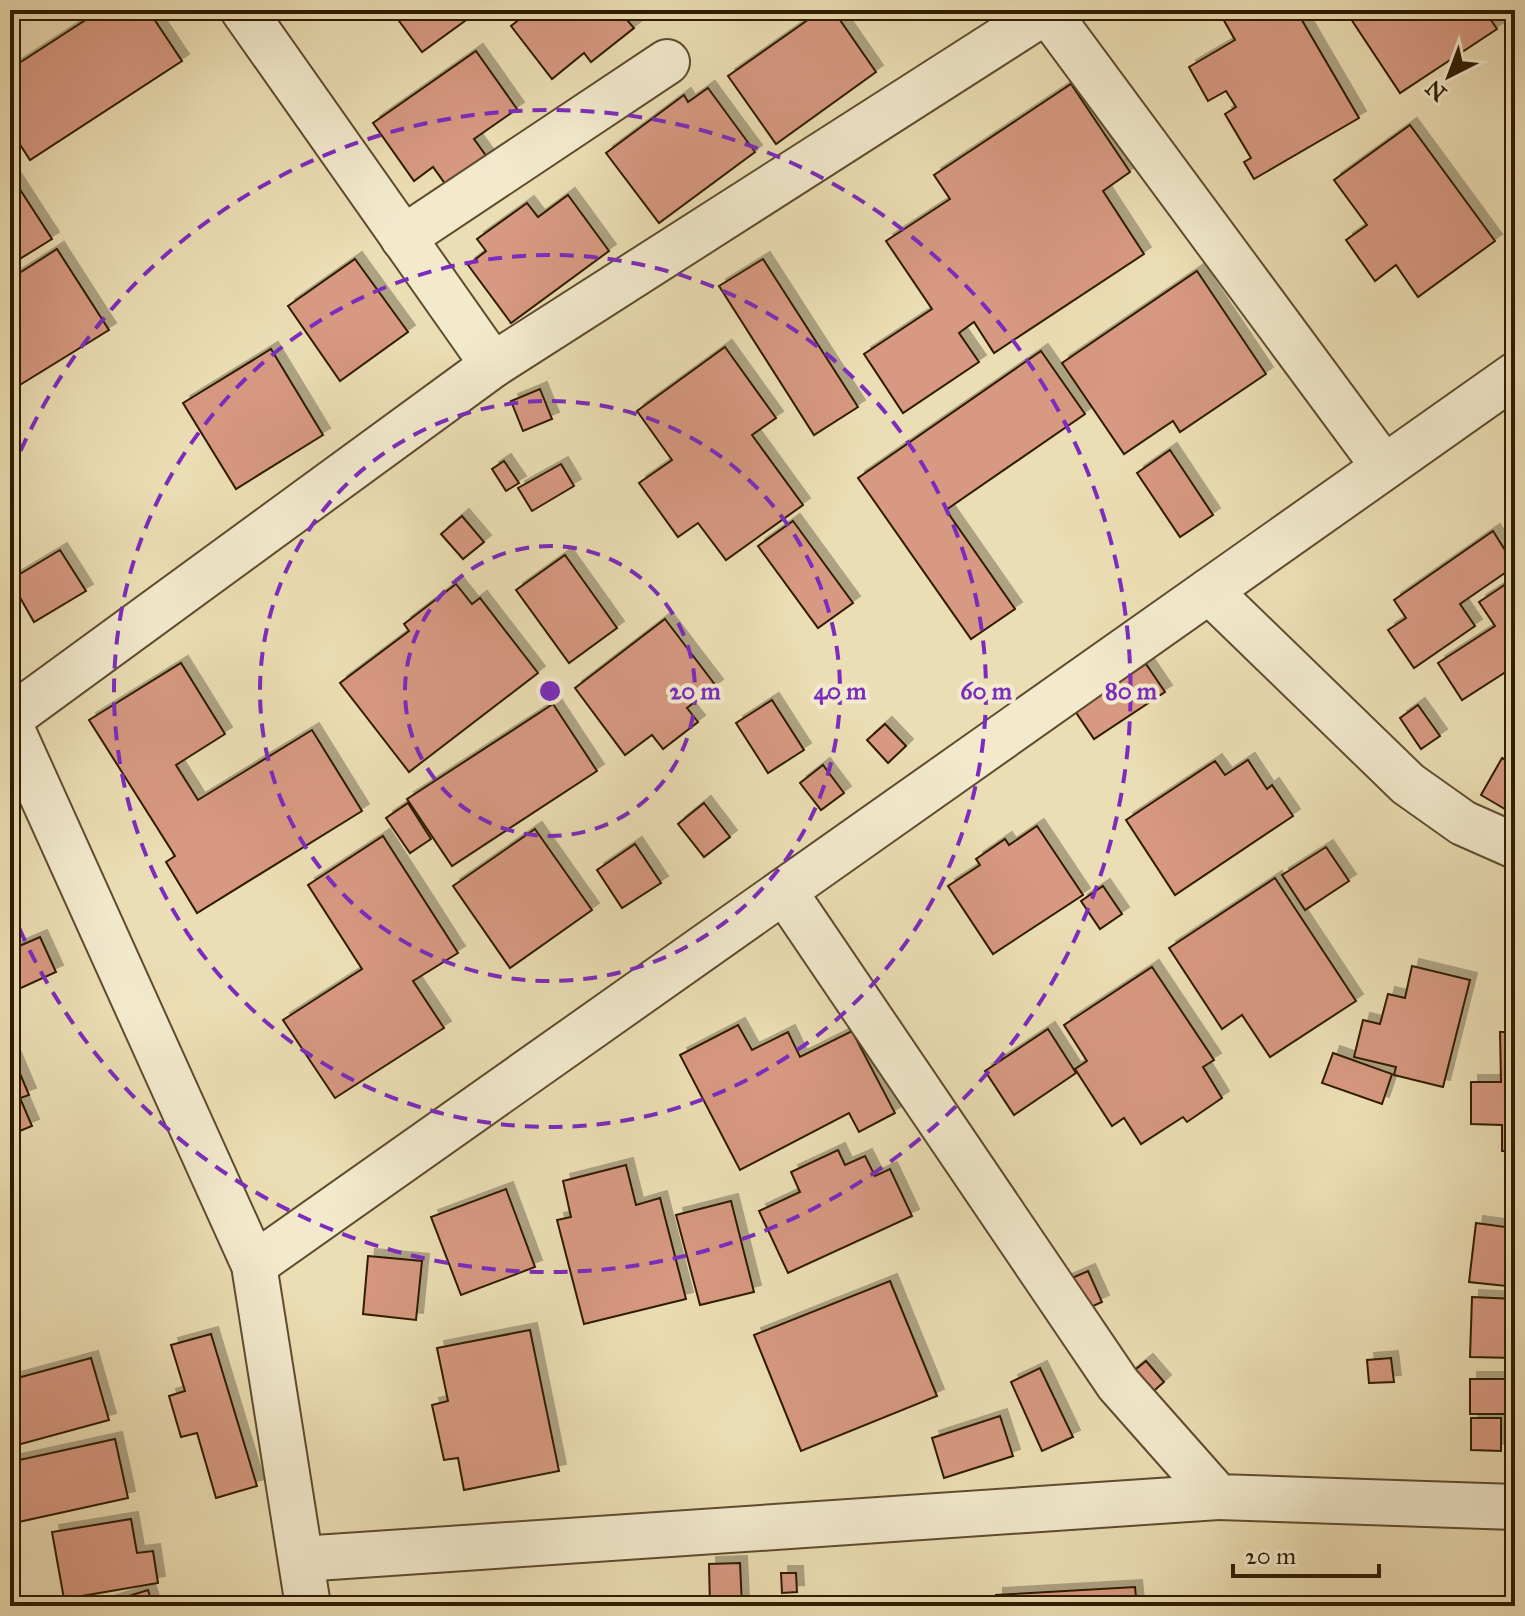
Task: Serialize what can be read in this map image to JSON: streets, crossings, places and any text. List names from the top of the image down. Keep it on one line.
{"scale_bar":"20 m","north":"bottom left","rings":["20 m","40 m","60 m","80 m"]}
